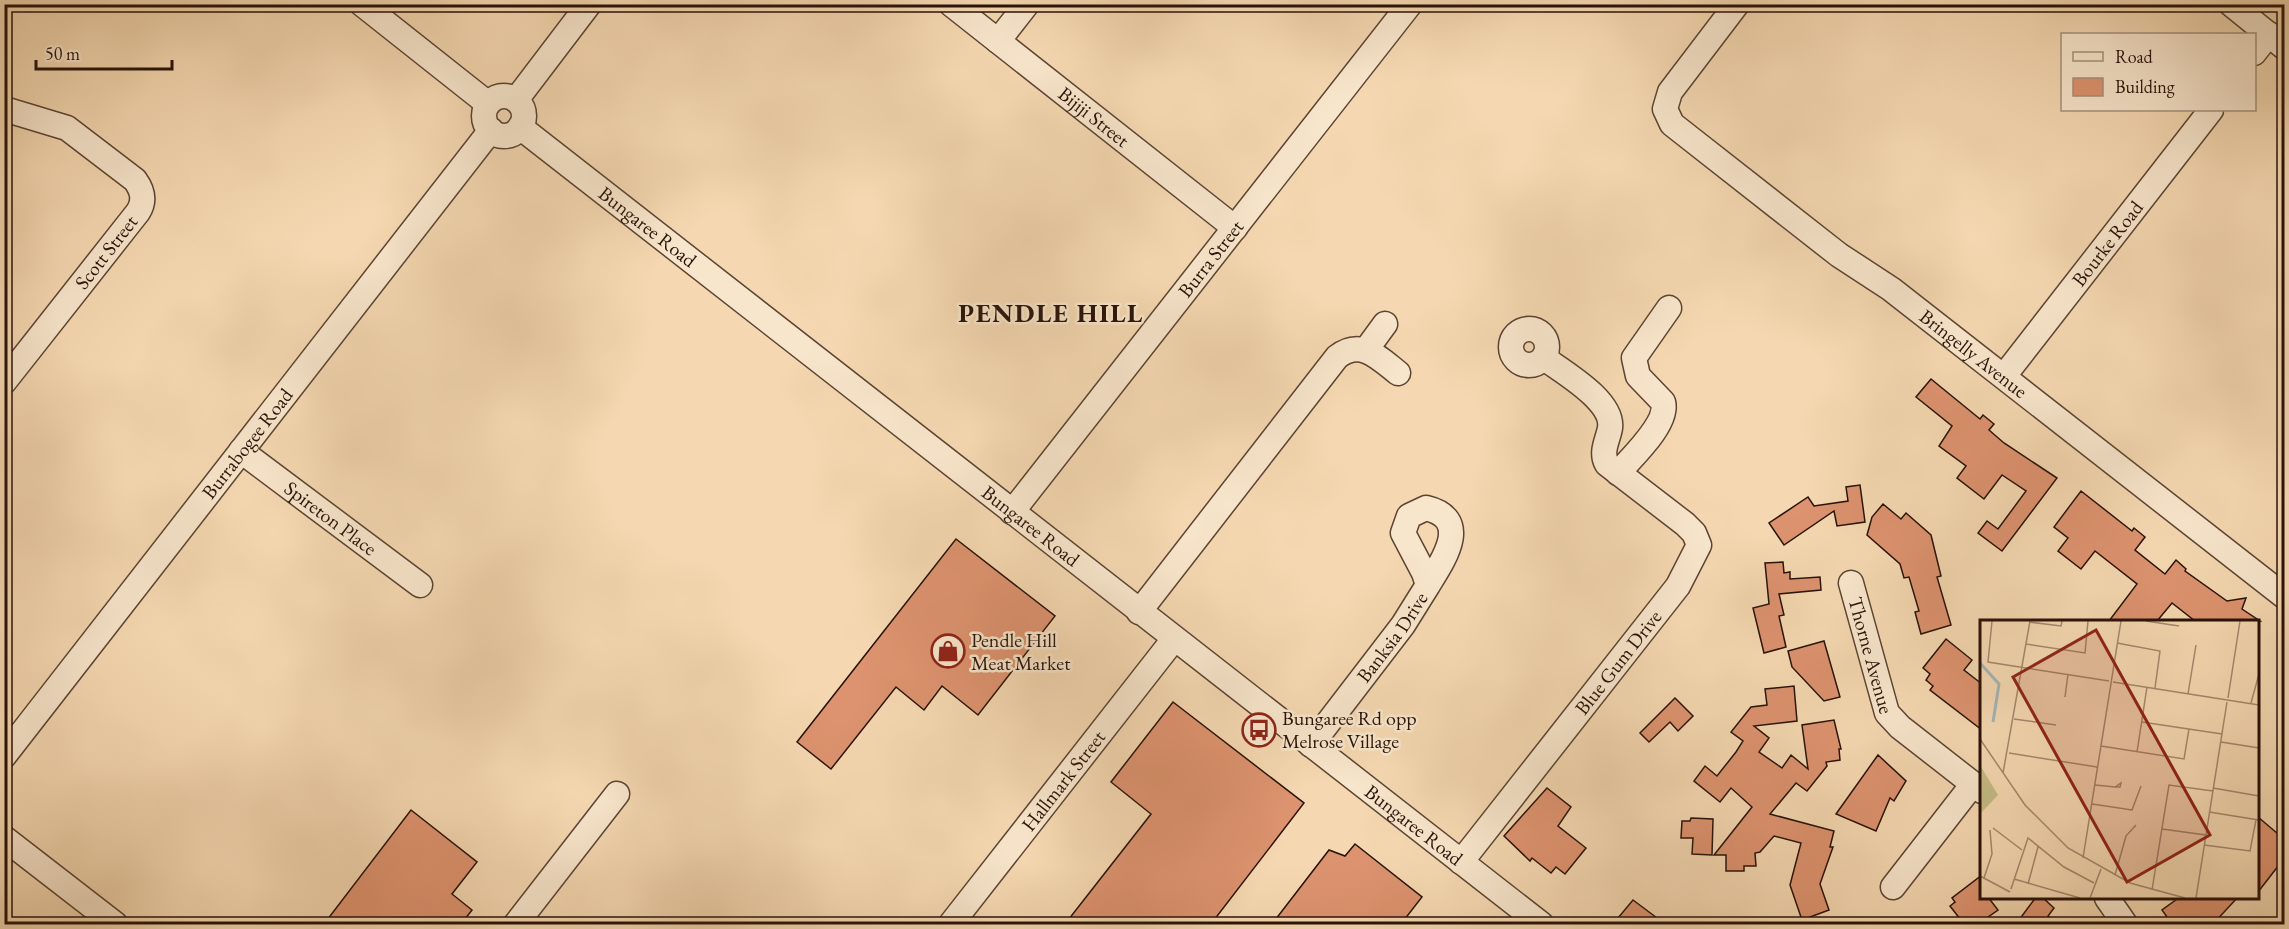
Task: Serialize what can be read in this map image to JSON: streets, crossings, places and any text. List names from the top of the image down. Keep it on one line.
{"streets":{"street":["Bijiji Street","Bungaree Road","Bourke Road","Scott Street","Burra Street","Bringelly Avenue","Burrabogee Road","Spireton Place","Banksia Drive","Thorne Avenue","Blue Gum Drive","Hallmark Street"]},"crossings":[["Bijiji Street","Burra Street"],["Bungaree Road","Burra Street"],["Bungaree Road","Burrabogee Road"],["Bungaree Road","Banksia Drive"],["Bungaree Road","Blue Gum Drive"],["Bungaree Road","Hallmark Street"],["Bourke Road","Bringelly Avenue"],["Burrabogee Road","Spireton Place"]],"districts":["PENDLE HILL"],"places":{"shop":["Pendle Hill Meat Market"],"bus stop":["Bungaree Rd opp Melrose Village"]},"legend":["Road","Building"],"scale_bar":"50 m"}
